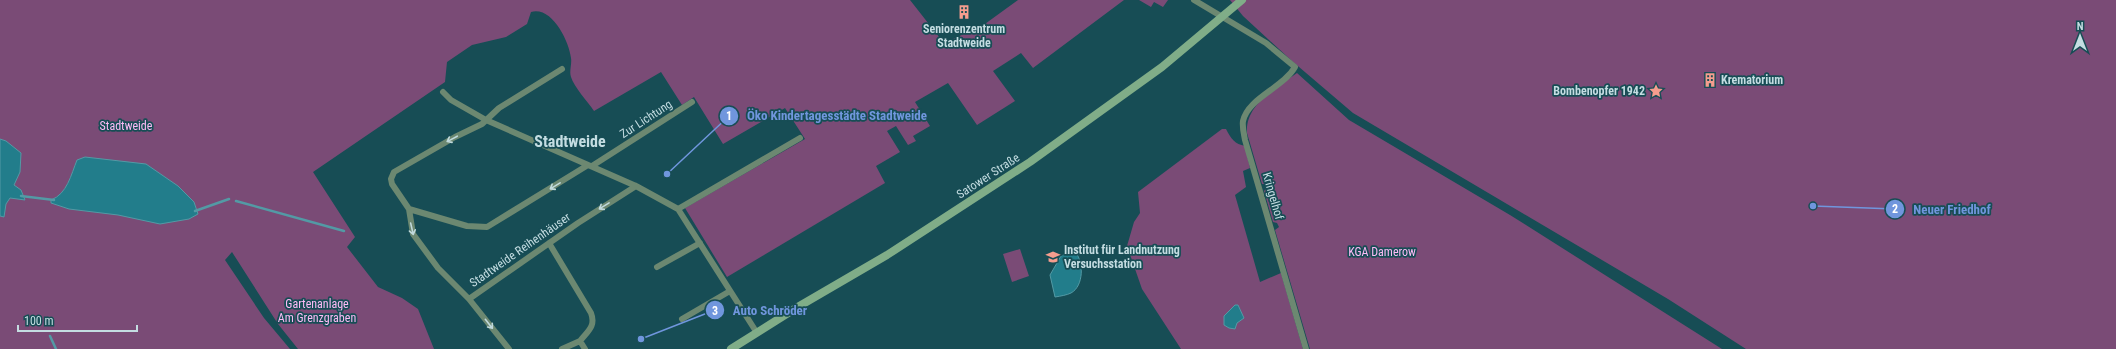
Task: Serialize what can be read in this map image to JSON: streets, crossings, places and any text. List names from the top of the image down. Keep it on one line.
{"streets":{"main road":["Satower Straße"],"street":["Zur Lichtung","Kringelhof","Stadtweide Reihenhäuser"]},"crossings":[["Satower Straße","Kringelhof"]],"districts":["Stadtweide"],"parks":["Stadtweide","KGA Damerow","Gartenanlage Am Grenzgraben"],"places":{"building":["Seniorenzentrum Stadtweide","Krematorium"],"place":["Bombenopfer 1942"],"other":["Öko Kindertagesstädte Stadtweide","Neuer Friedhof","Auto Schröder"],"school or university":["Institut für Landnutzung Versuchsstation"]},"scale_bar":"100 m","north":"top"}
